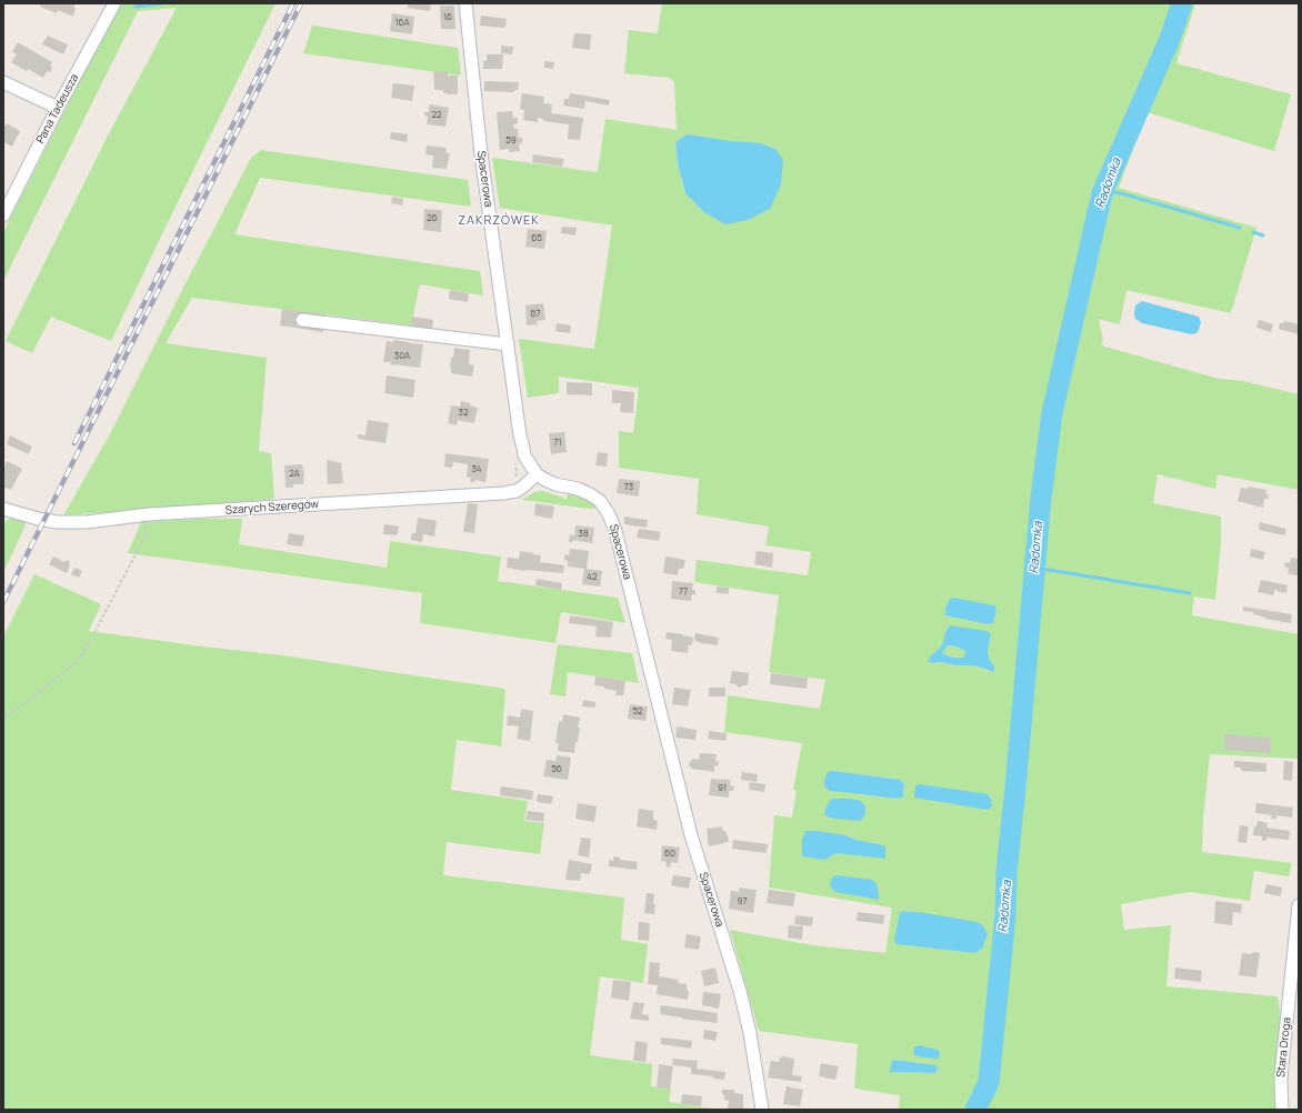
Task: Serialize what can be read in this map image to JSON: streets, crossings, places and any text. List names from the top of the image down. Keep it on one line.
{"streets":{"street":["Pana Tadeusza","Spacerowa","Szarych Szeregów","Stara Droga"]},"crossings":[["Spacerowa","Szarych Szeregów"]],"districts":["ZAKRZÓWEK"],"water":["Radomka"],"house_numbers":["16","16A","22","59","26","65","67","30A","32","71","34","2A","73","38","42","77","52","56","91","60","97"]}
